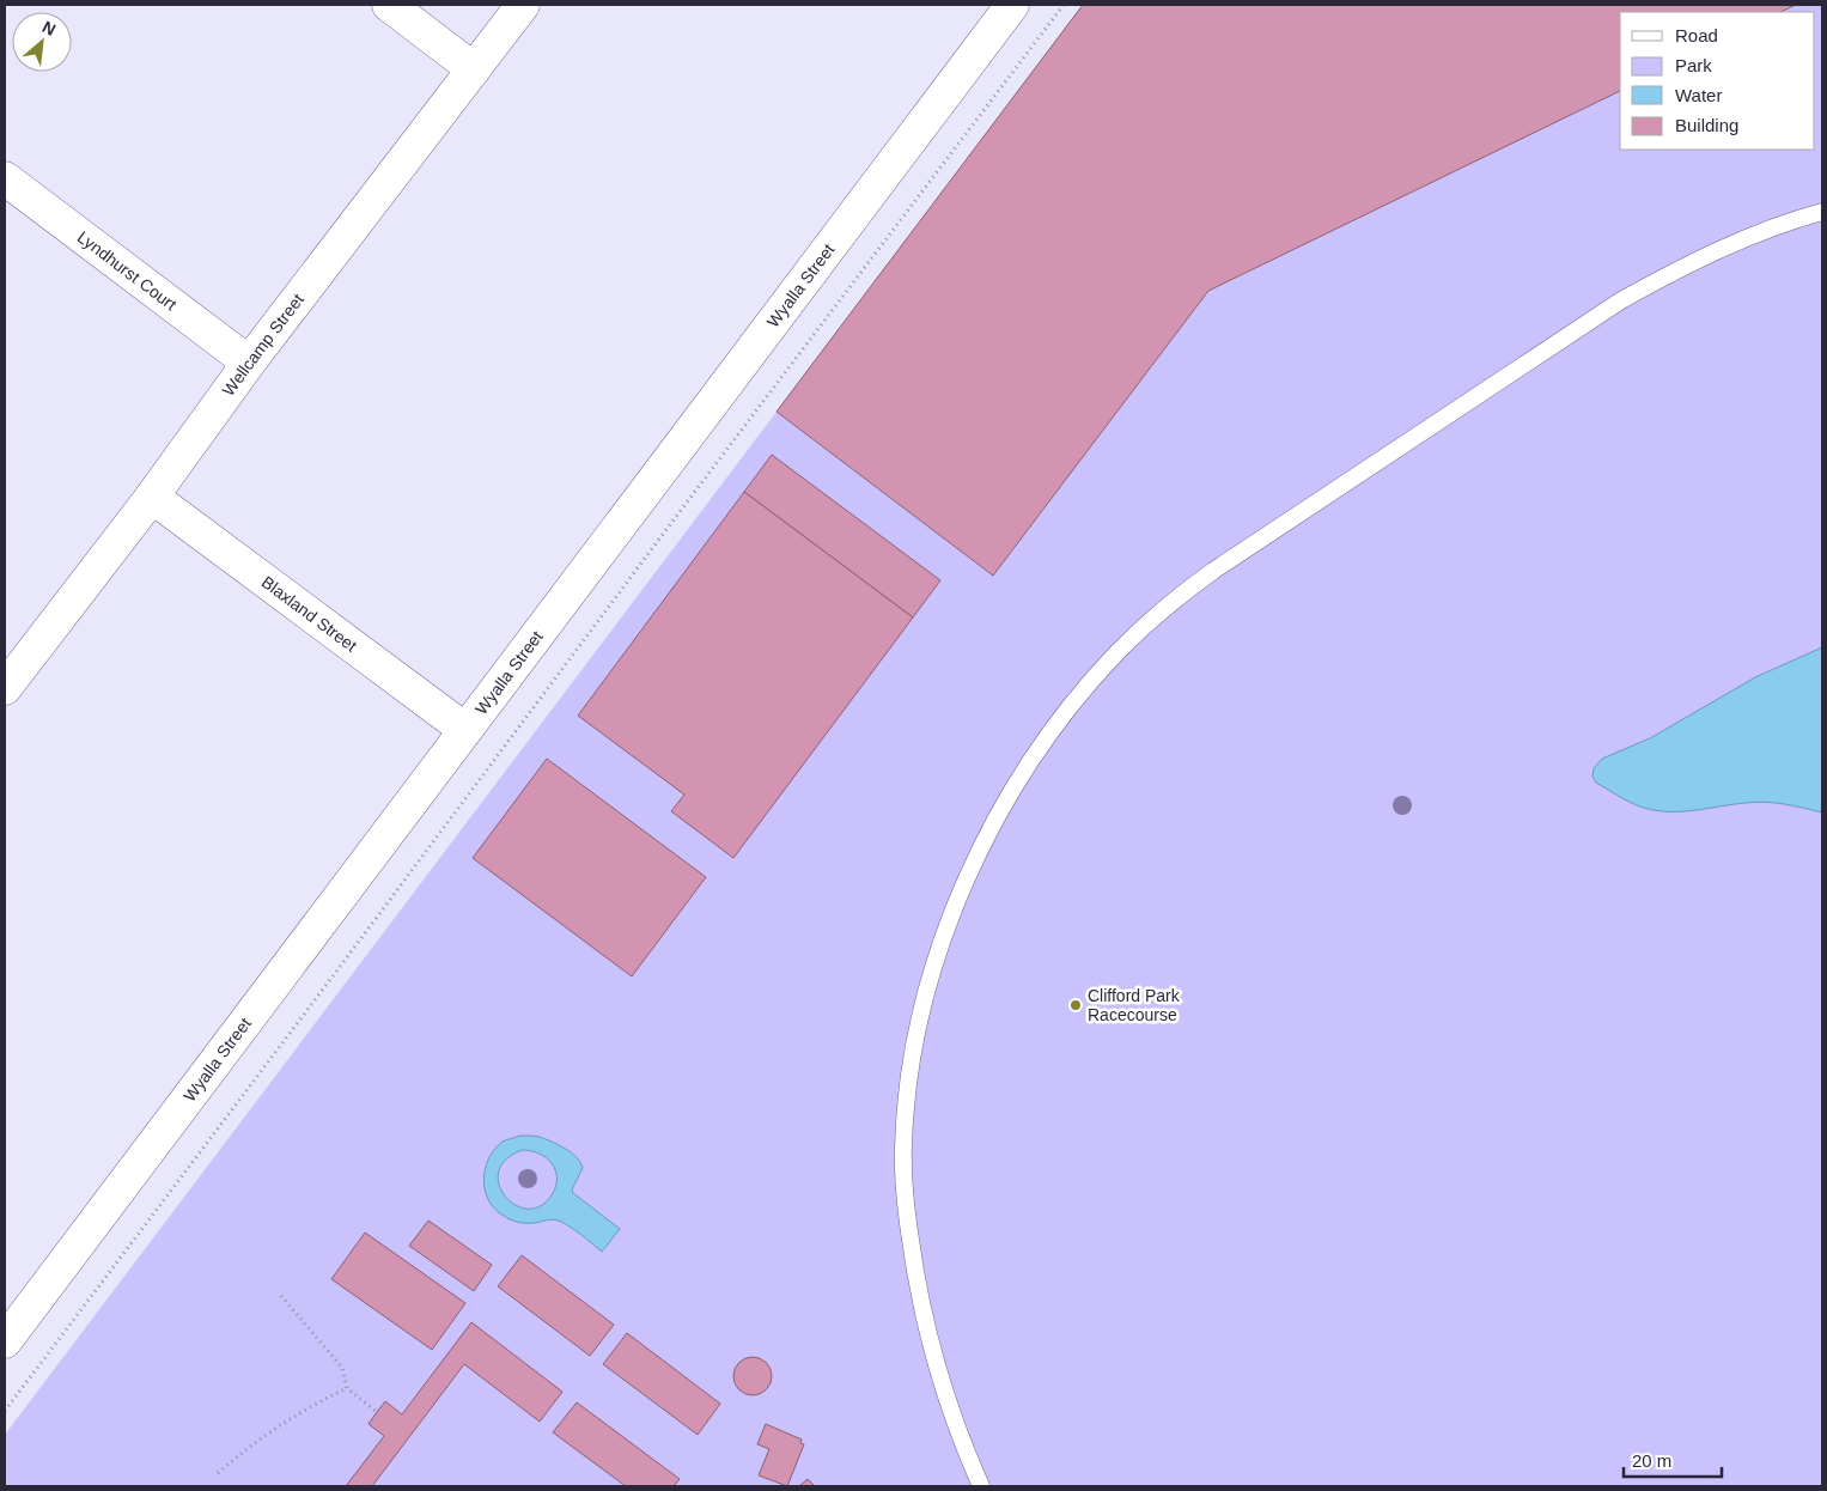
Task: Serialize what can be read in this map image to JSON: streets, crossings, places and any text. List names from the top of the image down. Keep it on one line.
{"streets":{"street":["Lyndhurst Court","Wyalla Street","Wellcamp Street","Blaxland Street"]},"crossings":[["Lyndhurst Court","Wellcamp Street"],["Wyalla Street","Blaxland Street"],["Wellcamp Street","Blaxland Street"]],"places":["Clifford Park Racecourse"],"legend":["Road","Park","Water","Building"],"scale_bar":"20 m","north":"top right"}
